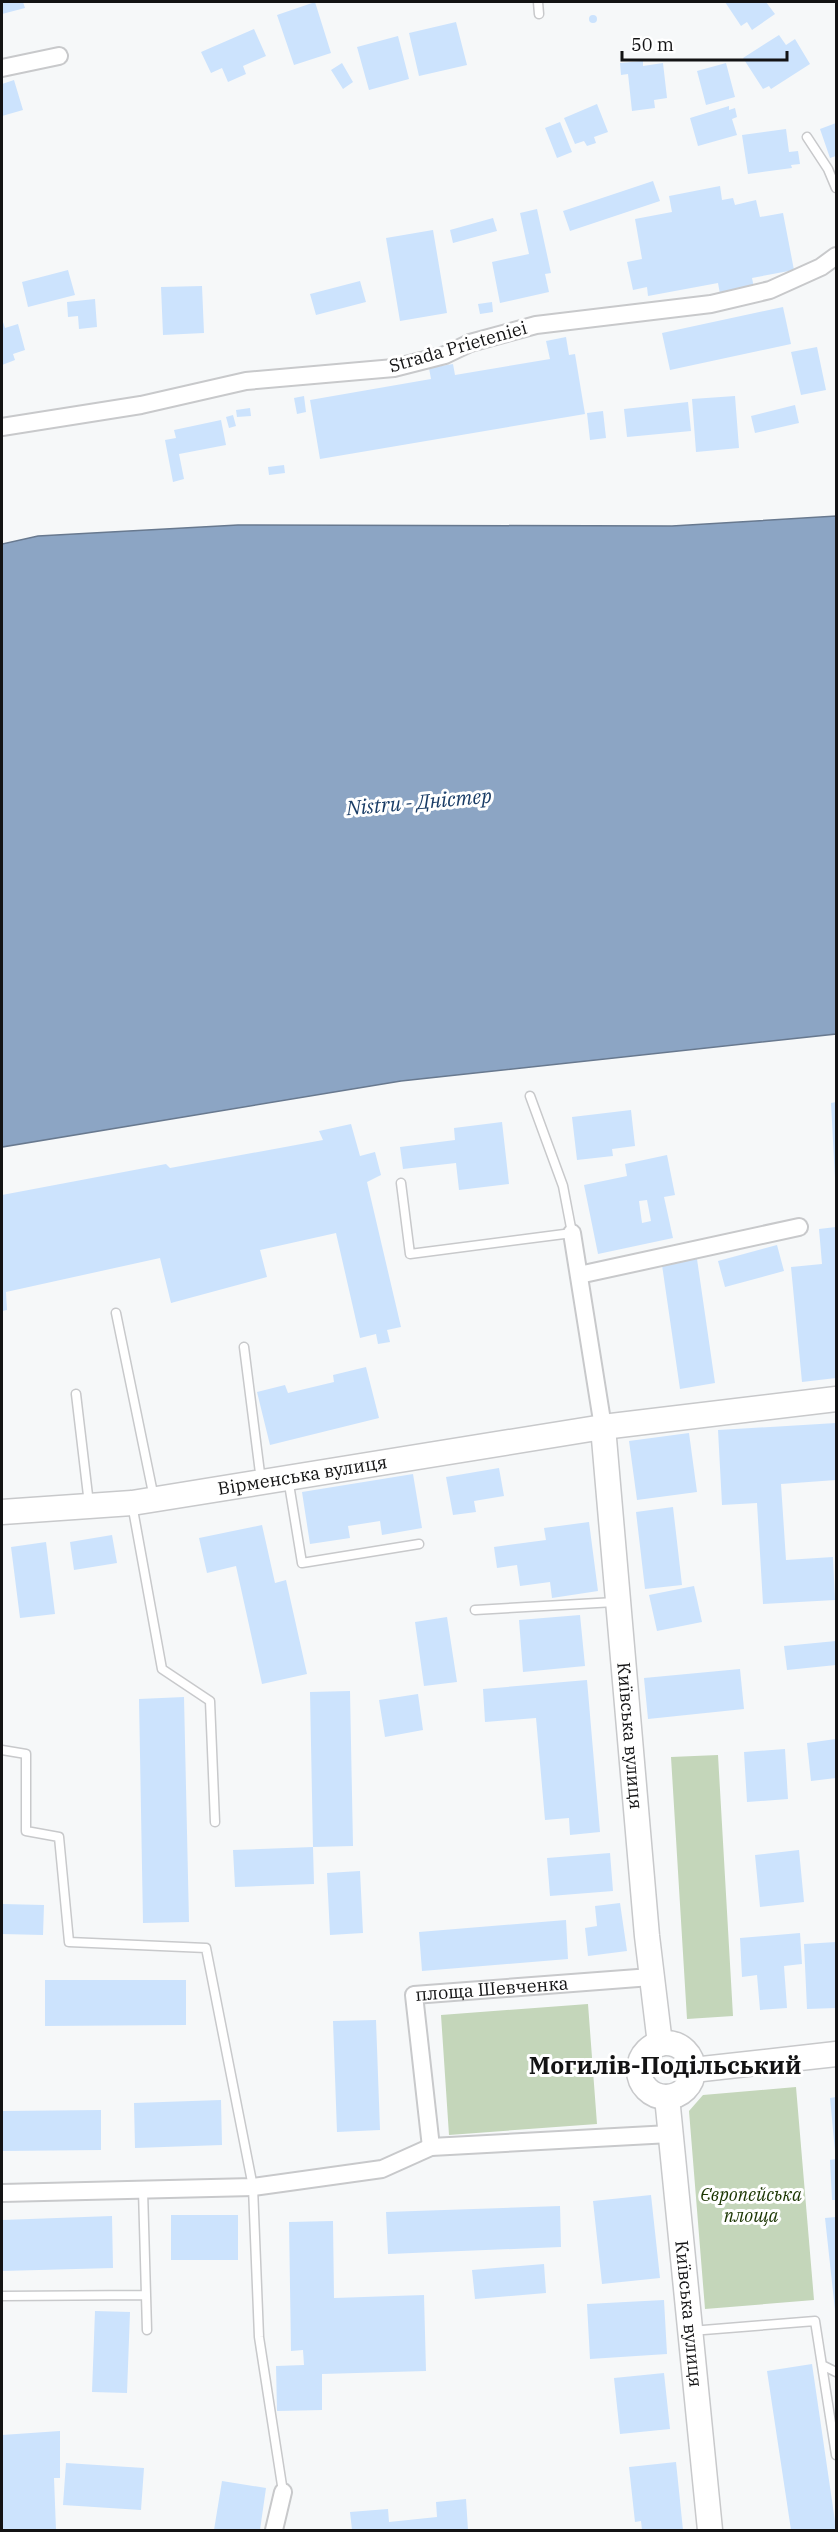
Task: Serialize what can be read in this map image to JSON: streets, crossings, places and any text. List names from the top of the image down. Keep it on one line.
{"streets":{"main road":["Вірменська вулиця","Київська вулиця"],"street":["Strada Prieteniei","площа Шевченка"]},"crossings":[["Вірменська вулиця","Київська вулиця"],["Київська вулиця","площа Шевченка"]],"districts":["Могилів-Подільський"],"water":["Nistru - Дністер"],"parks":["Європейська площа"],"scale_bar":"50 m"}
